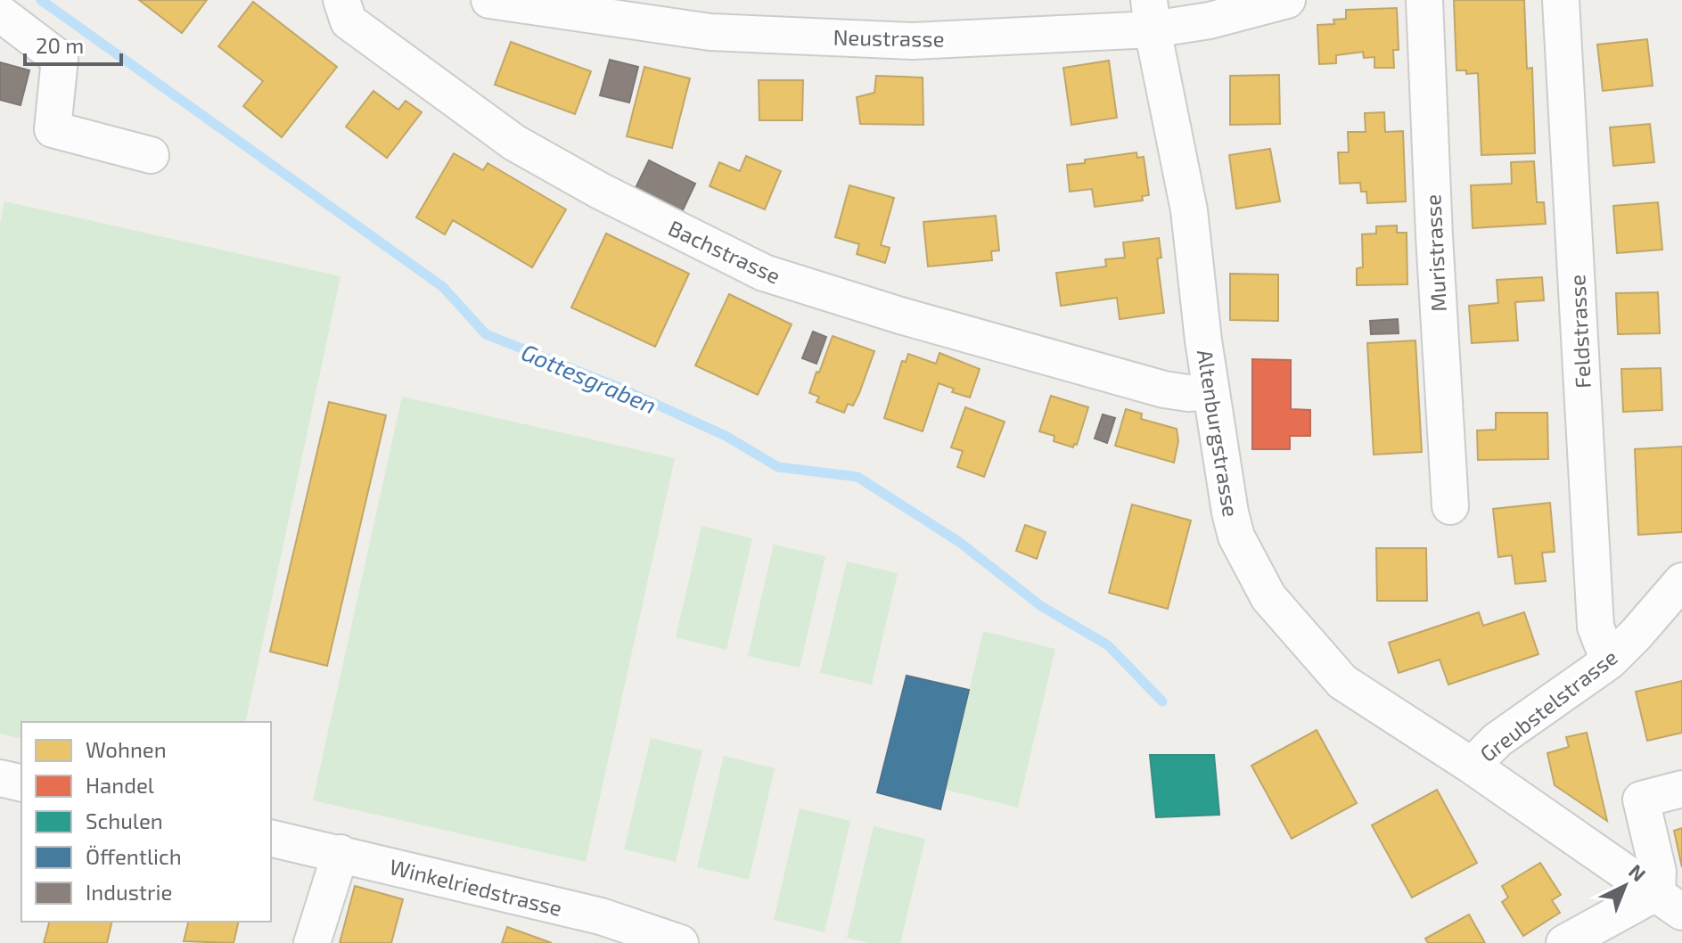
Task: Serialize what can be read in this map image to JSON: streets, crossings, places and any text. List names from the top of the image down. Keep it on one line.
{"streets":{"street":["Neustrasse","Bachstrasse","Muristrasse","Feldstrasse","Altenburgstrasse","Greubstelstrasse","Winkelriedstrasse"]},"crossings":[["Neustrasse","Altenburgstrasse"],["Bachstrasse","Altenburgstrasse"],["Feldstrasse","Greubstelstrasse"],["Altenburgstrasse","Greubstelstrasse"]],"water":["Gottesgraben"],"legend":["Wohnen","Handel","Schulen","Öffentlich","Industrie"],"scale_bar":"20 m","north":"top right"}
